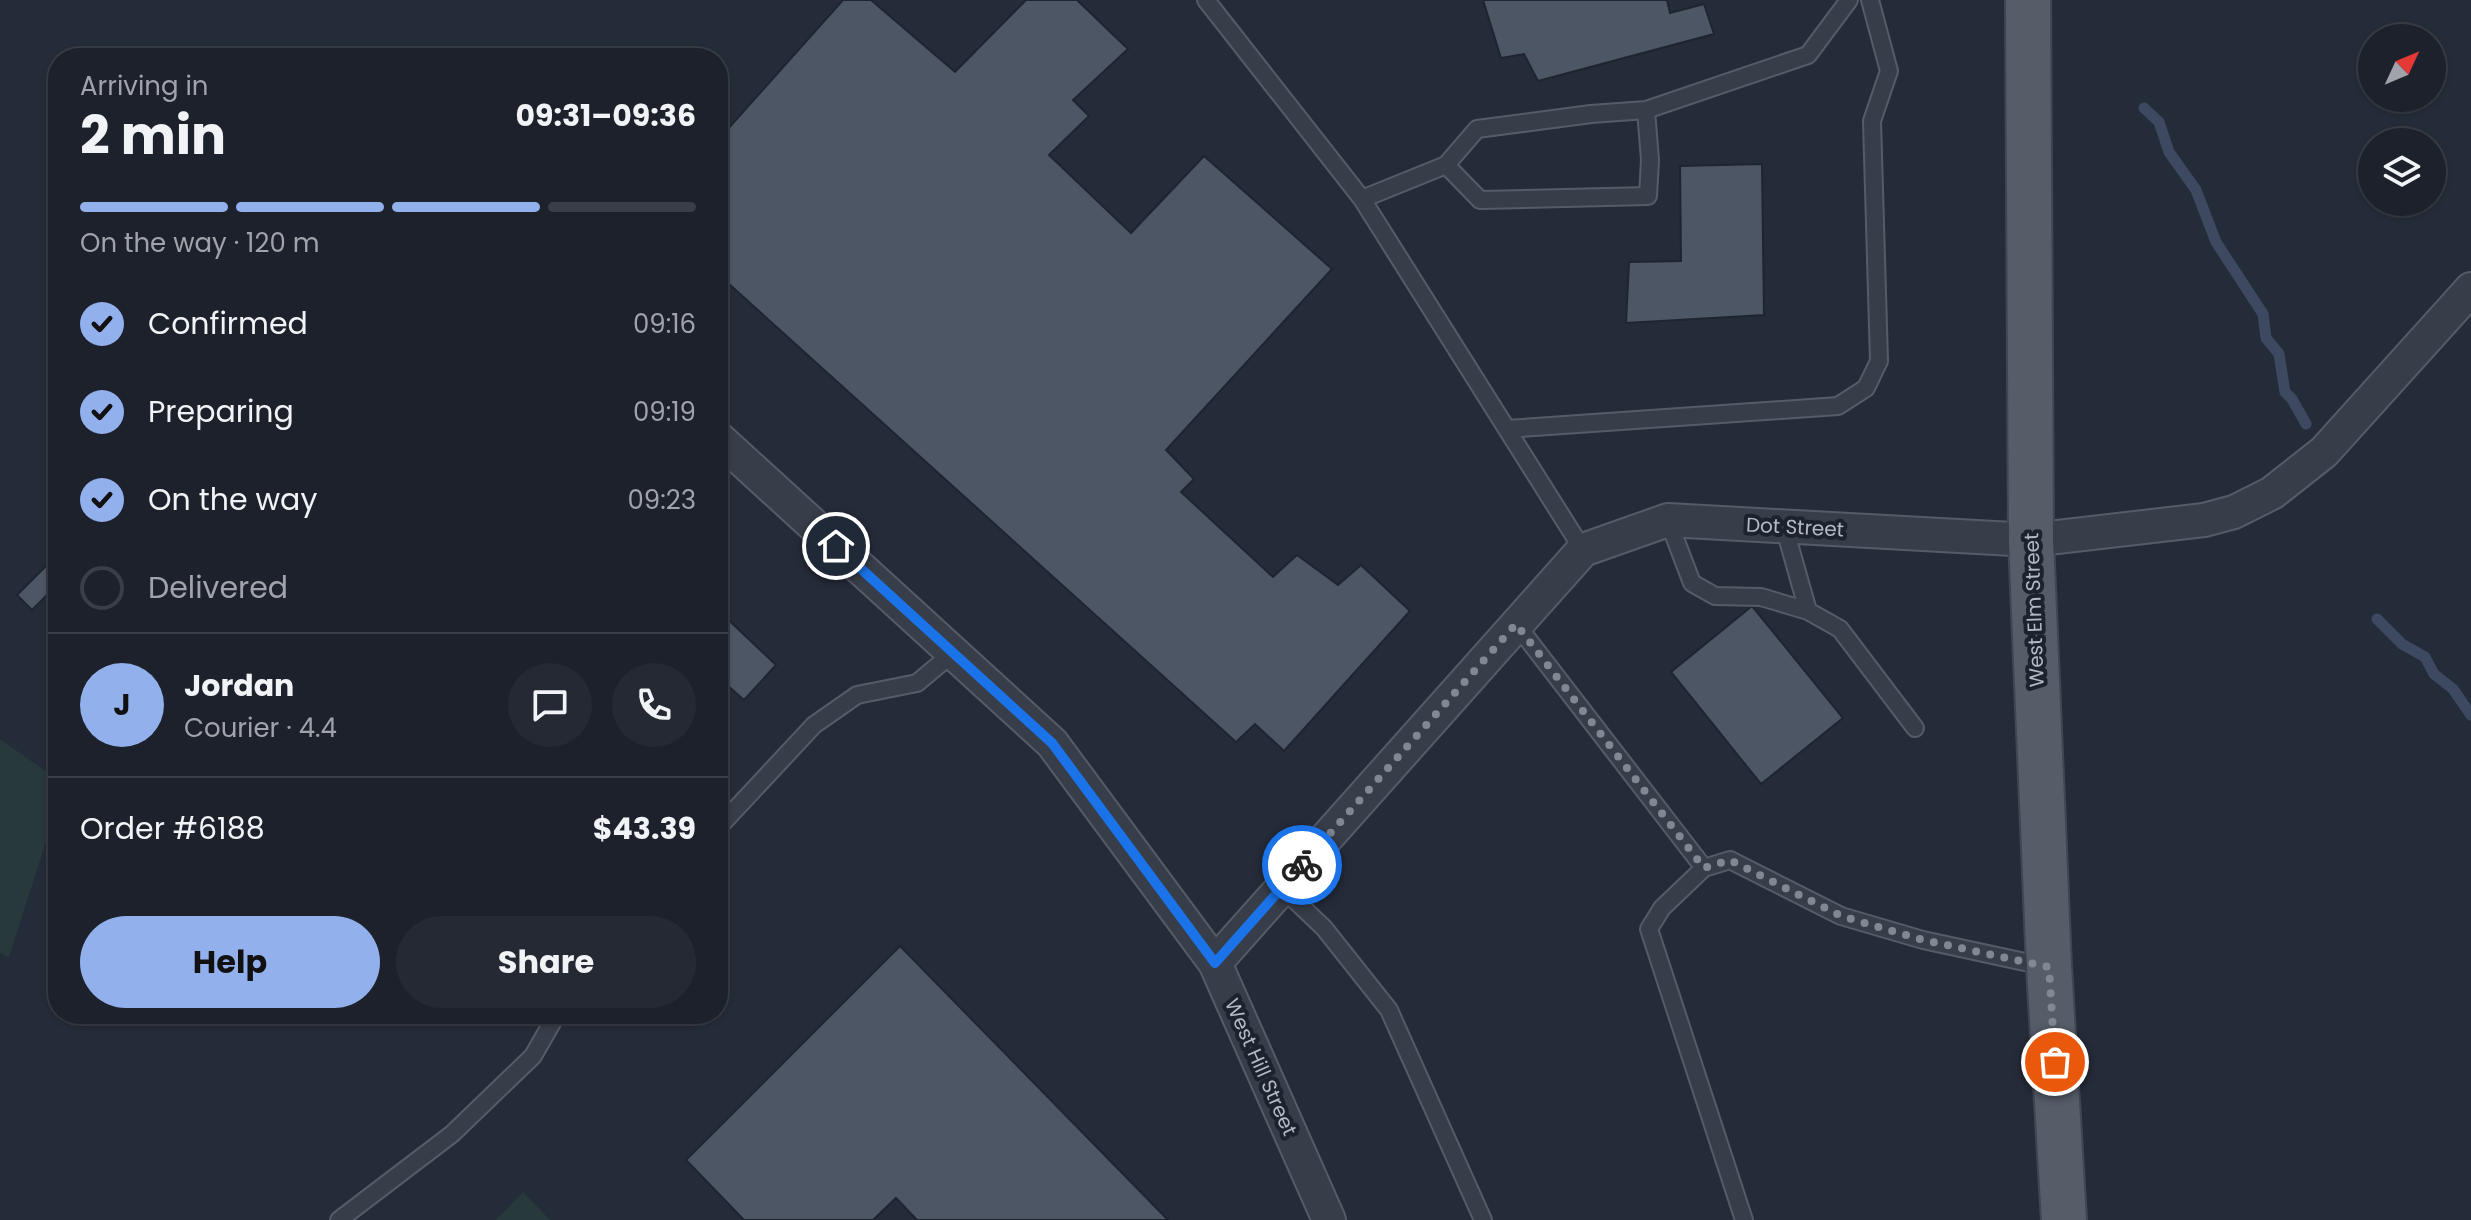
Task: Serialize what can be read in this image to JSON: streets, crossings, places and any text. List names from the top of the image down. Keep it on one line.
{"streets":{"main road":["West Elm Street"],"street":["Dot Street","West Hill Street"]},"crossings":[["Dot Street","West Elm Street"],["Dot Street","West Hill Street"]],"north":"top right","page":{"heading":["2 min","Arriving in","09:31–09:36"],"panel":["Jordan","Courier · 4.4","Order #6188","$43.39"],"bar":"On the way · 120 m","list":[["Confirmed","09:16"],["Preparing","09:19"],["On the way","09:23"],"Delivered"],"round":"J","buttons":["Help","Share"]}}
